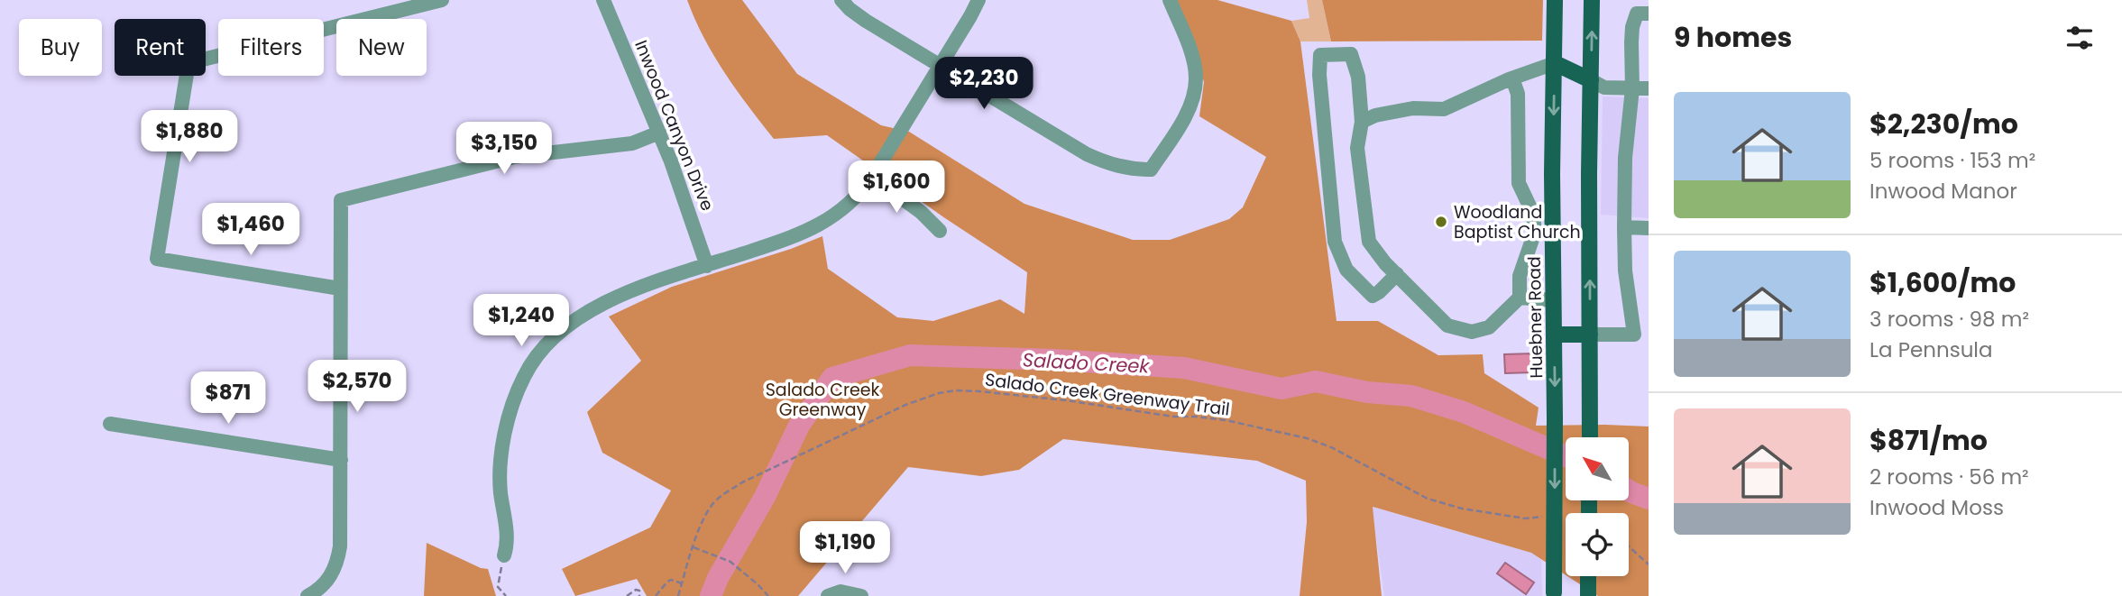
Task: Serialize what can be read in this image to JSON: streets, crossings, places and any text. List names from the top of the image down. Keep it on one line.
{"streets":{"main road":["Huebner Road"],"street":["Inwood Canyon Drive"],"path":["Salado Creek Greenway Trail"]},"water":["Salado Creek"],"parks":["Salado Creek Greenway"],"places":["Woodland Baptist Church"],"north":"top left","page":{"heading":"9 homes","chip":["Buy","Rent","Filters","New"],"price":["$2,230","$1,880","$3,150","$1,600","$1,460","$1,240","$2,570","$871","$1,190"],"list":[{"name":"$2,230/mo","note":"5 rooms · 153 m² · Inwood Manor"},{"name":"$1,600/mo","note":"3 rooms · 98 m² · La Pennsula"},{"name":"$871/mo","note":"2 rooms · 56 m² · Inwood Moss"}]}}
